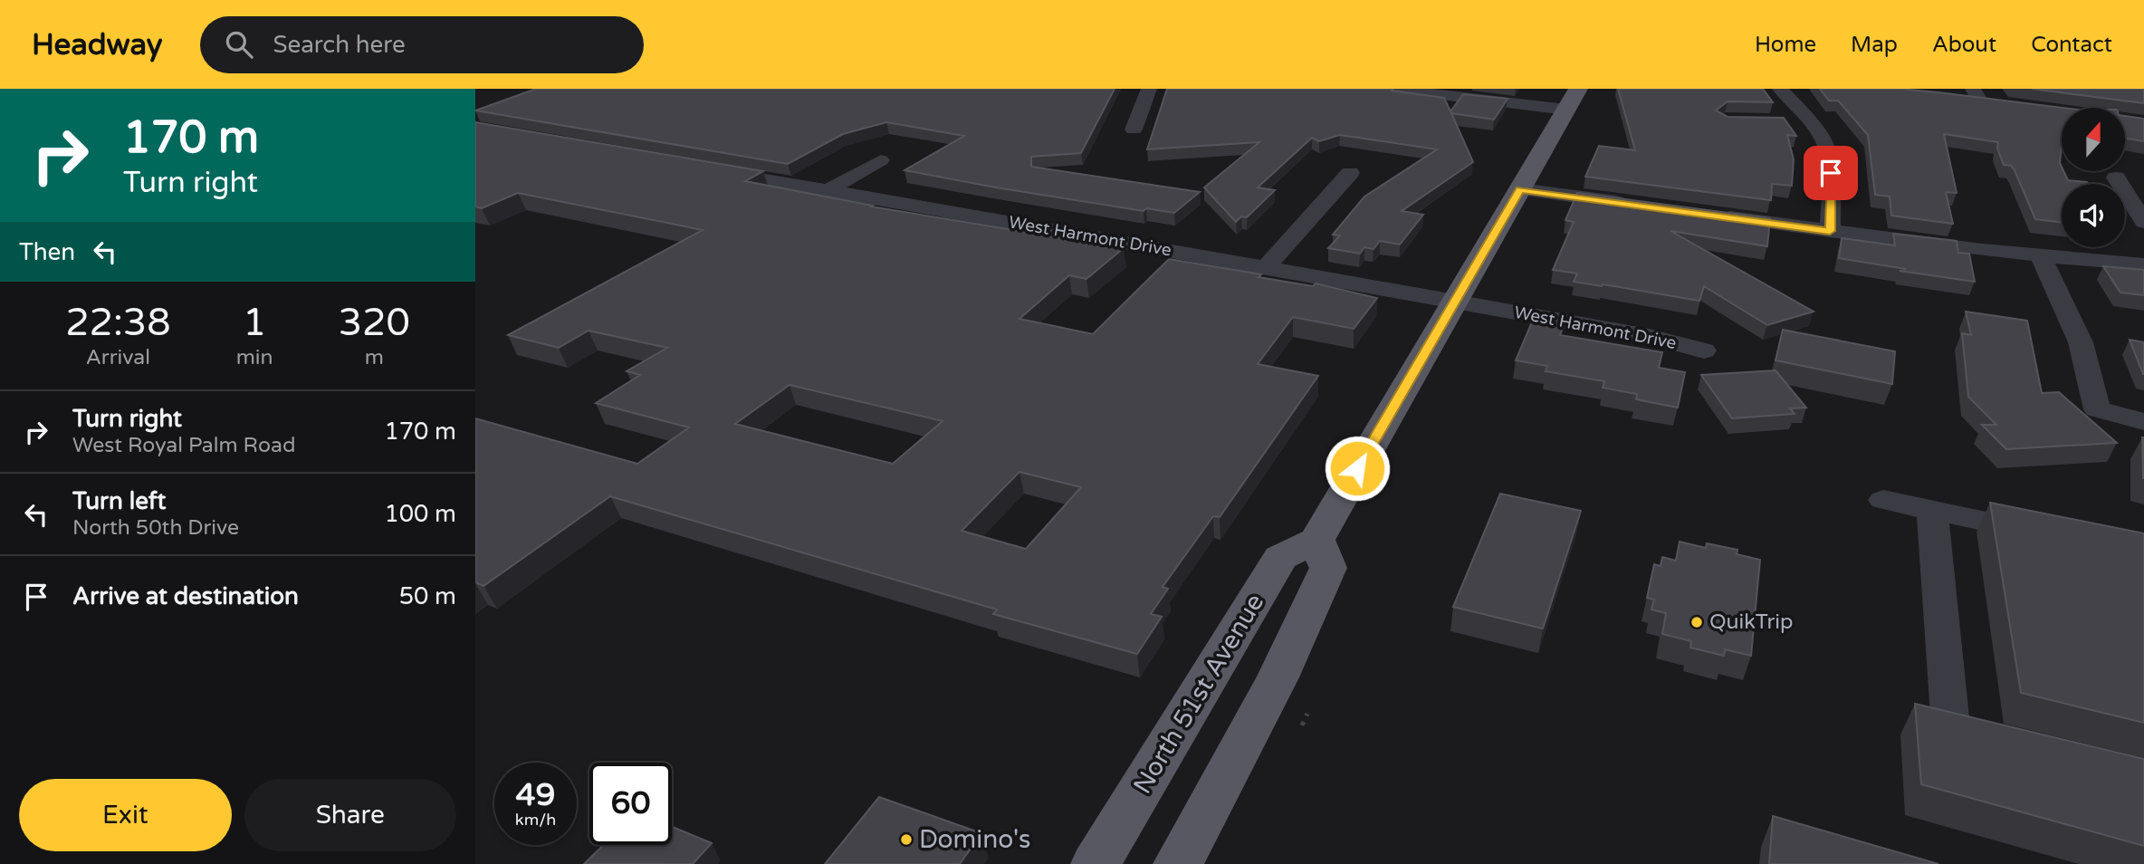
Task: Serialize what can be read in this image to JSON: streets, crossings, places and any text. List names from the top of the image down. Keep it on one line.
{"streets":{"main road":["North 51st Avenue"],"street":["West Harmont Drive"]},"places":["QuikTrip","Domino's"],"north":"top","page":{"header":"Headway","search":"Search here","nav":["Home","Map","About","Contact"],"turn":["170 m","Turn right"],"then":"Then","eta":["22:38","Arrival","1","min","320","m"],"list":[{"name":"Turn right","note":"West Royal Palm Road","value":"170 m"},{"name":"Turn left","note":"North 50th Drive","value":"100 m"},{"name":"Arrive at destination","value":"50 m"}],"speed":"49 km/h","limit":"60","buttons":["Exit","Share"]}}
